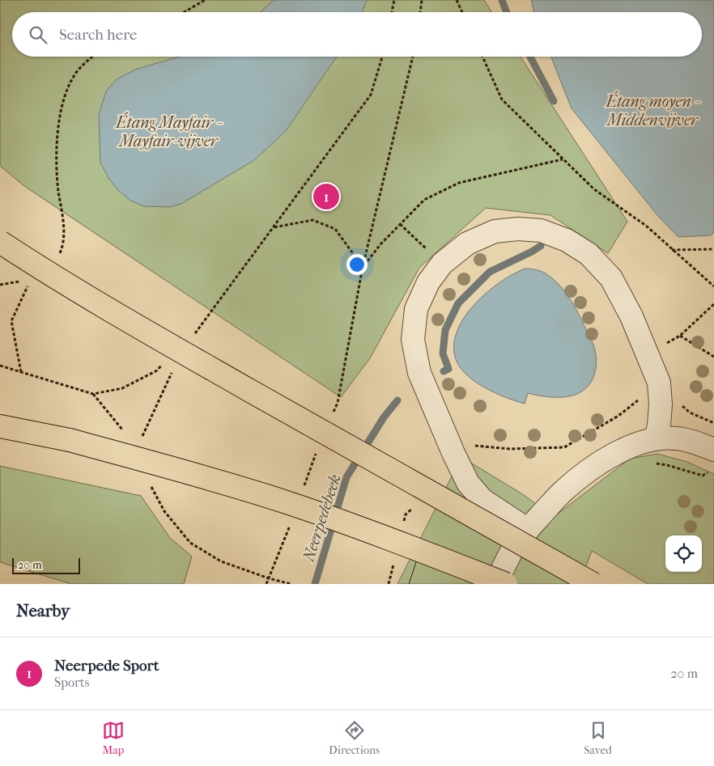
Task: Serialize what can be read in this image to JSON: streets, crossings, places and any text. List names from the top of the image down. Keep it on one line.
{"water":["Étang moyen - Middenvijver","Étang Mayfair - Mayfair-vijver","Neerpedebeek"],"scale_bar":"20 m","page":{"search":"Search here","pins":"1","scale":"20 m","heading":"Nearby","list":[{"mark":"1","name":"Neerpede Sport","note":"Sports","value":"20 m"}],"nav":["Map","Directions","Saved"]}}
